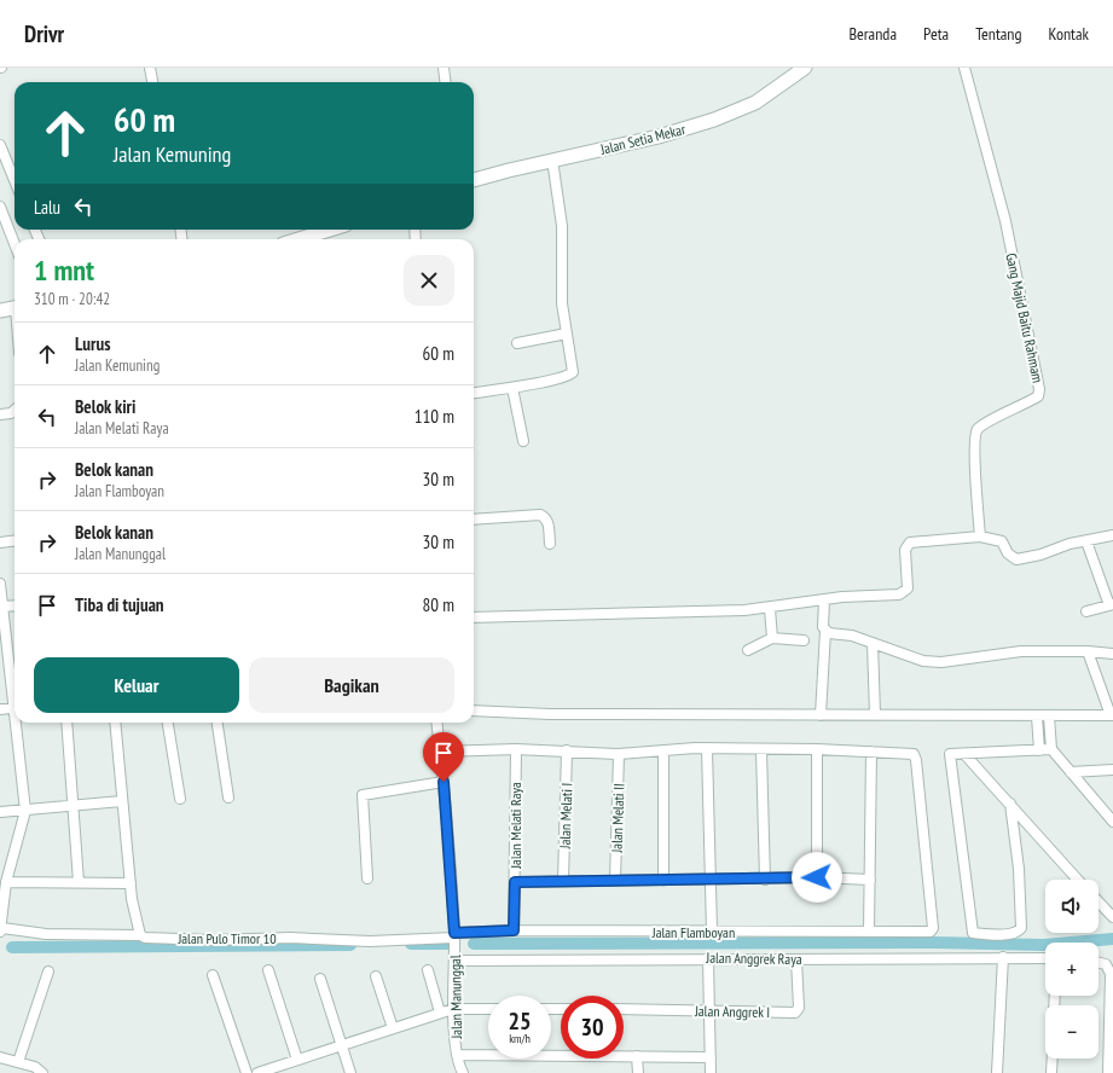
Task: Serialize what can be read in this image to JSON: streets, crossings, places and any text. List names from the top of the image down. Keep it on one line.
{"streets":{"street":["Jalan Setia Mekar","Gang Majid Baitu Rahmam","Jalan Melati I","Jalan Melati II","Jalan Melati Raya","Jalan Flamboyan","Jalan Pulo Timor 10","Jalan Anggrek Raya","Jalan Manunggal","Jalan Anggrek I"]},"crossings":[["Jalan Melati Raya","Jalan Flamboyan"],["Jalan Flamboyan","Jalan Pulo Timor 10"],["Jalan Flamboyan","Jalan Manunggal"],["Jalan Pulo Timor 10","Jalan Manunggal"],["Jalan Anggrek Raya","Jalan Manunggal"],["Jalan Anggrek Raya","Jalan Anggrek I"]],"page":{"header":"Drivr","nav":["Beranda","Peta","Tentang","Kontak"],"turn":["60 m","Jalan Kemuning"],"then":"Lalu","heading":["1 mnt","310 m · 20:42"],"list":[{"name":"Lurus","note":"Jalan Kemuning","value":"60 m"},{"name":"Belok kiri","note":"Jalan Melati Raya","value":"110 m"},{"name":"Belok kanan","note":"Jalan Flamboyan","value":"30 m"},{"name":"Belok kanan","note":"Jalan Manunggal","value":"30 m"},{"name":"Tiba di tujuan","value":"80 m"}],"buttons":["Keluar","Bagikan"],"map_buttons":["+","−"],"speed":"25 km/h","limit":"30"}}
